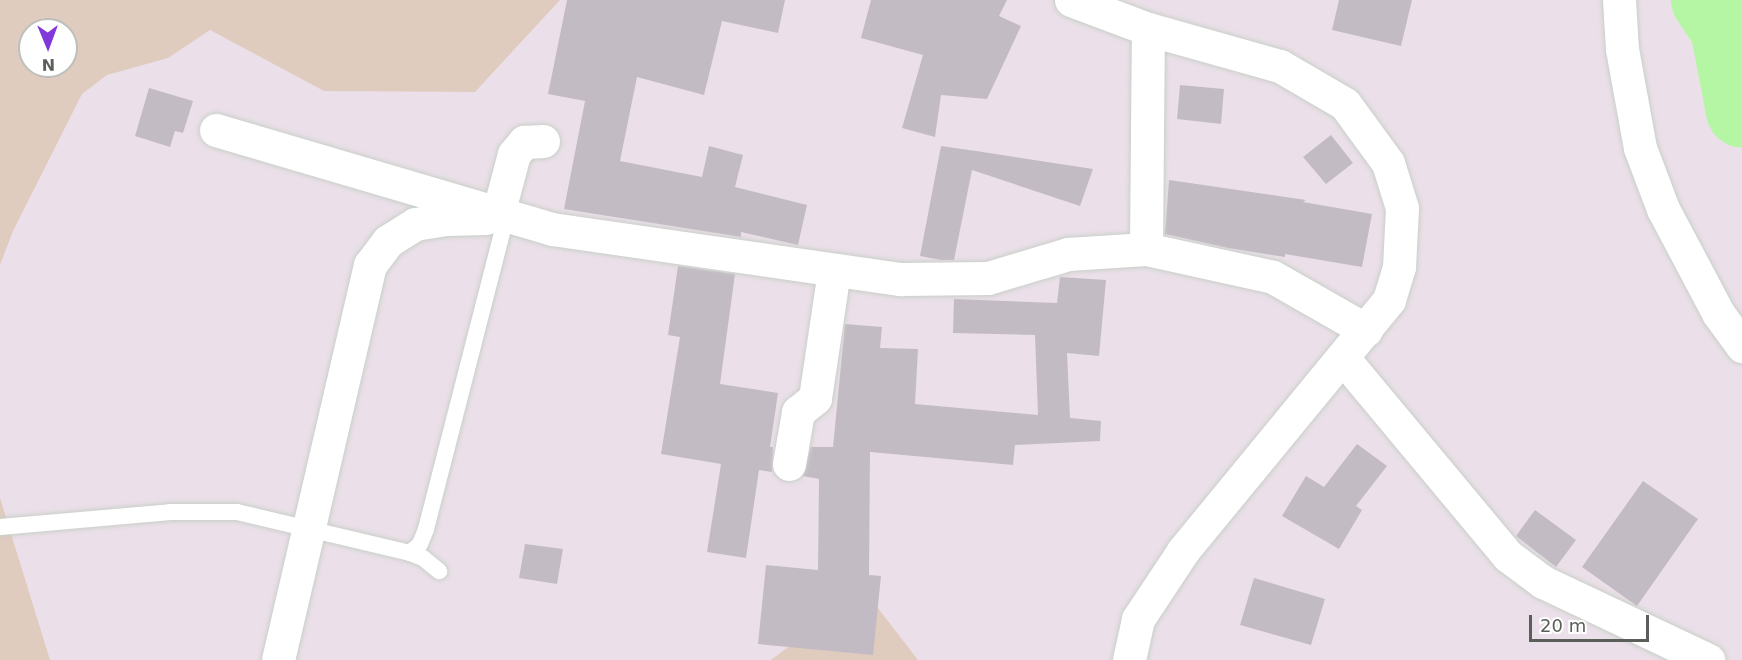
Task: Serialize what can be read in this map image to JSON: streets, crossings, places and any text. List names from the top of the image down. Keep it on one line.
{"scale_bar":"20 m","north":"bottom"}
